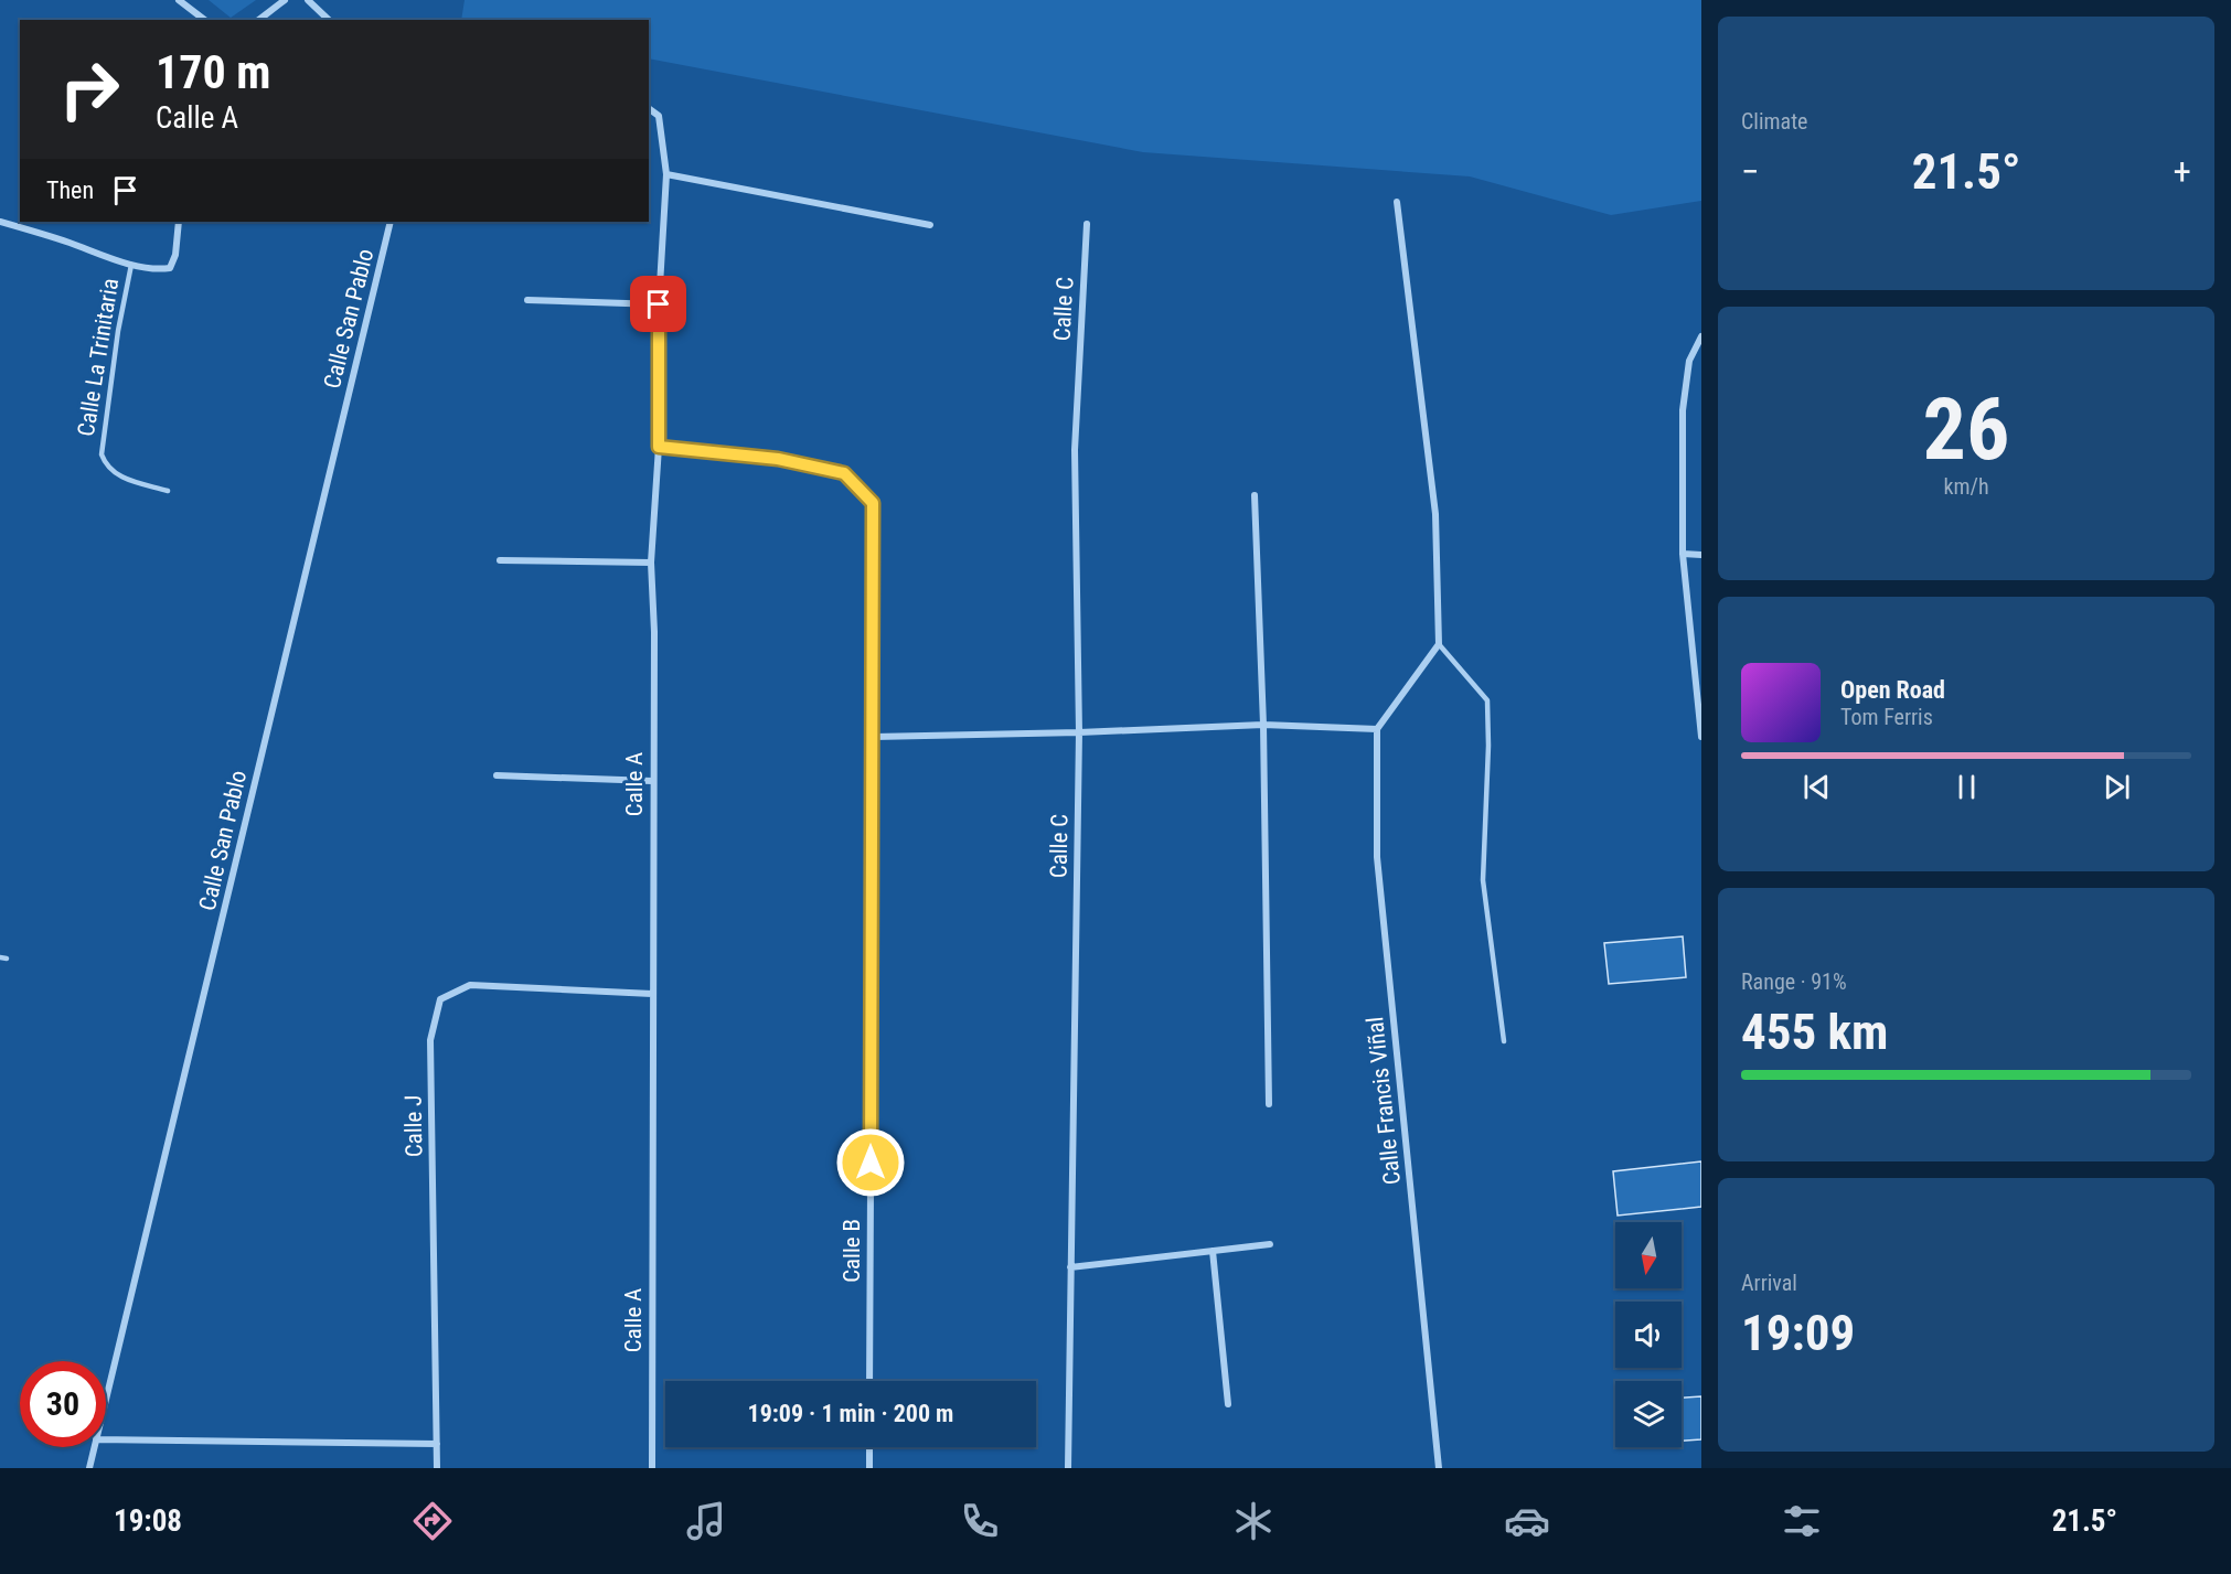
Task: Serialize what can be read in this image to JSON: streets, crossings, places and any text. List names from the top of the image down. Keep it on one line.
{"streets":{"street":["Calle C","Calle San Pablo","Calle A","Calle Francis Viñal","Calle J","Calle B"],"lane":["Calle La Trinitaria"]},"crossings":[["Calle A","Calle J"],["Calle A","Calle B"]],"north":"bottom","page":{"tile":["Climate",["26","km/h"],["Range · 91%","455 km"],["Arrival","19:09"]],"turn":["170 m","Calle A"],"heat":["−","21.5°","+"],"then":"Then","song":["Open Road","Tom Ferris"],"limit":"30","trip":"19:09 · 1 min · 200 m","tabs":["19:08","21.5°"]}}
